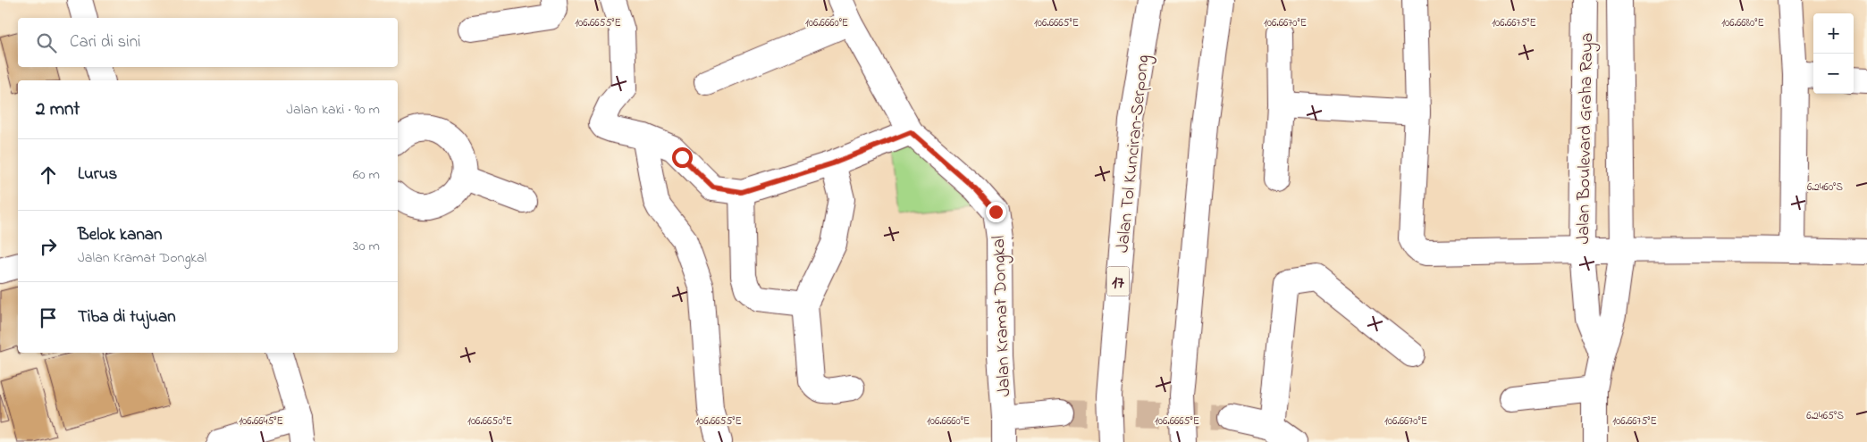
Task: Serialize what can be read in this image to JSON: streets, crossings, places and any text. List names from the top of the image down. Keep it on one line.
{"streets":{"main road":["Jalan Boulevard Graha Raya","Jalan Tol Kunciran–Serpong","17","Jalan Kramat Dongkal"]},"page":{"map_buttons":["+","−"],"search":"Cari di sini","heading":["2 mnt","Jalan kaki · 90 m"],"list":[["Lurus","60 m"],["Belok kanan","Jalan Kramat Dongkal","30 m"],"Tiba di tujuan"]},"coordinates":["106.6655°E","106.6660°E","106.6665°E","106.6670°E","106.6675°E","106.6680°E","6.2460°S","6.2465°S","106.6645°E","106.6650°E"]}
